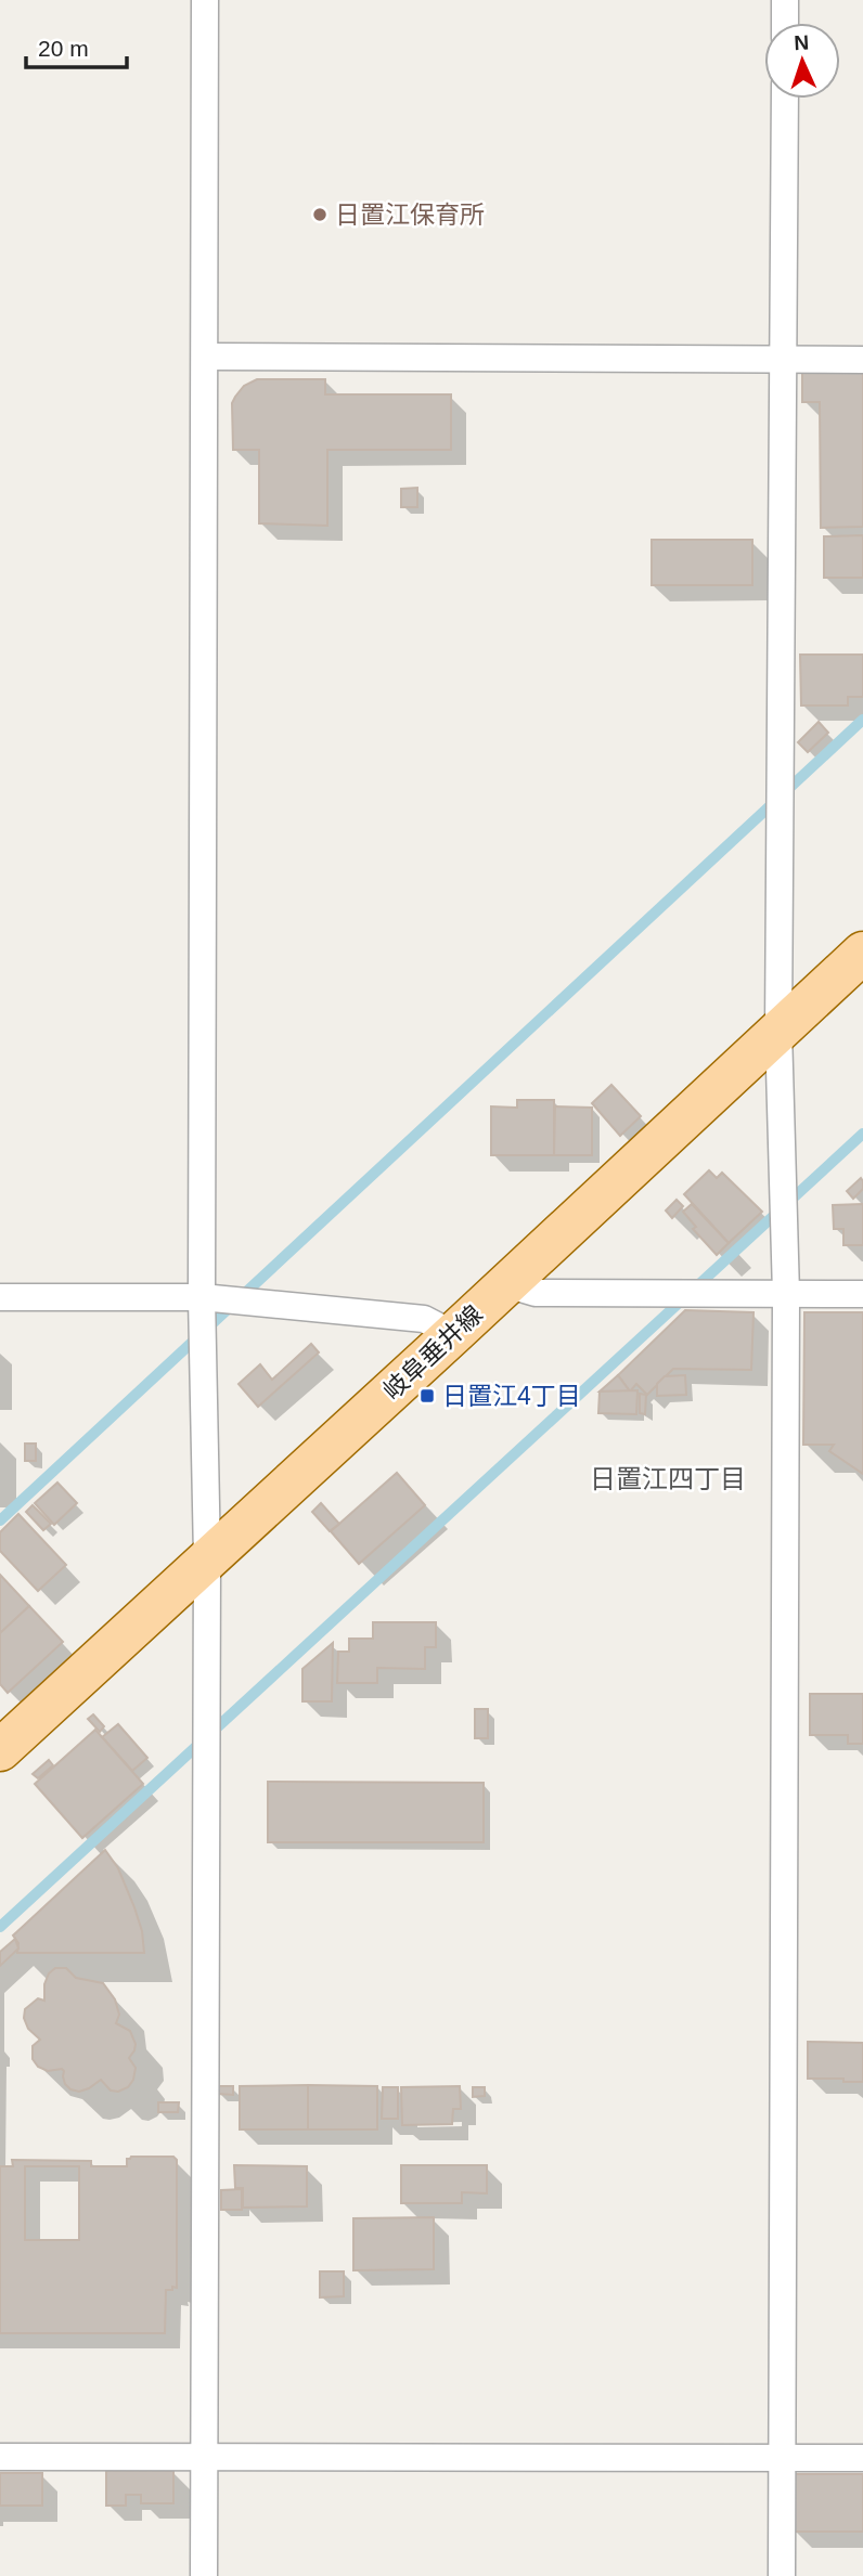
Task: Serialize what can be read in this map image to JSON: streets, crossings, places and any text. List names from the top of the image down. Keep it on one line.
{"streets":{"main road":["岐阜垂井線"]},"districts":["日置江四丁目"],"places":{"other":["日置江保育所"],"transit":["日置江4丁目"]},"scale_bar":"20 m","north":"top"}
